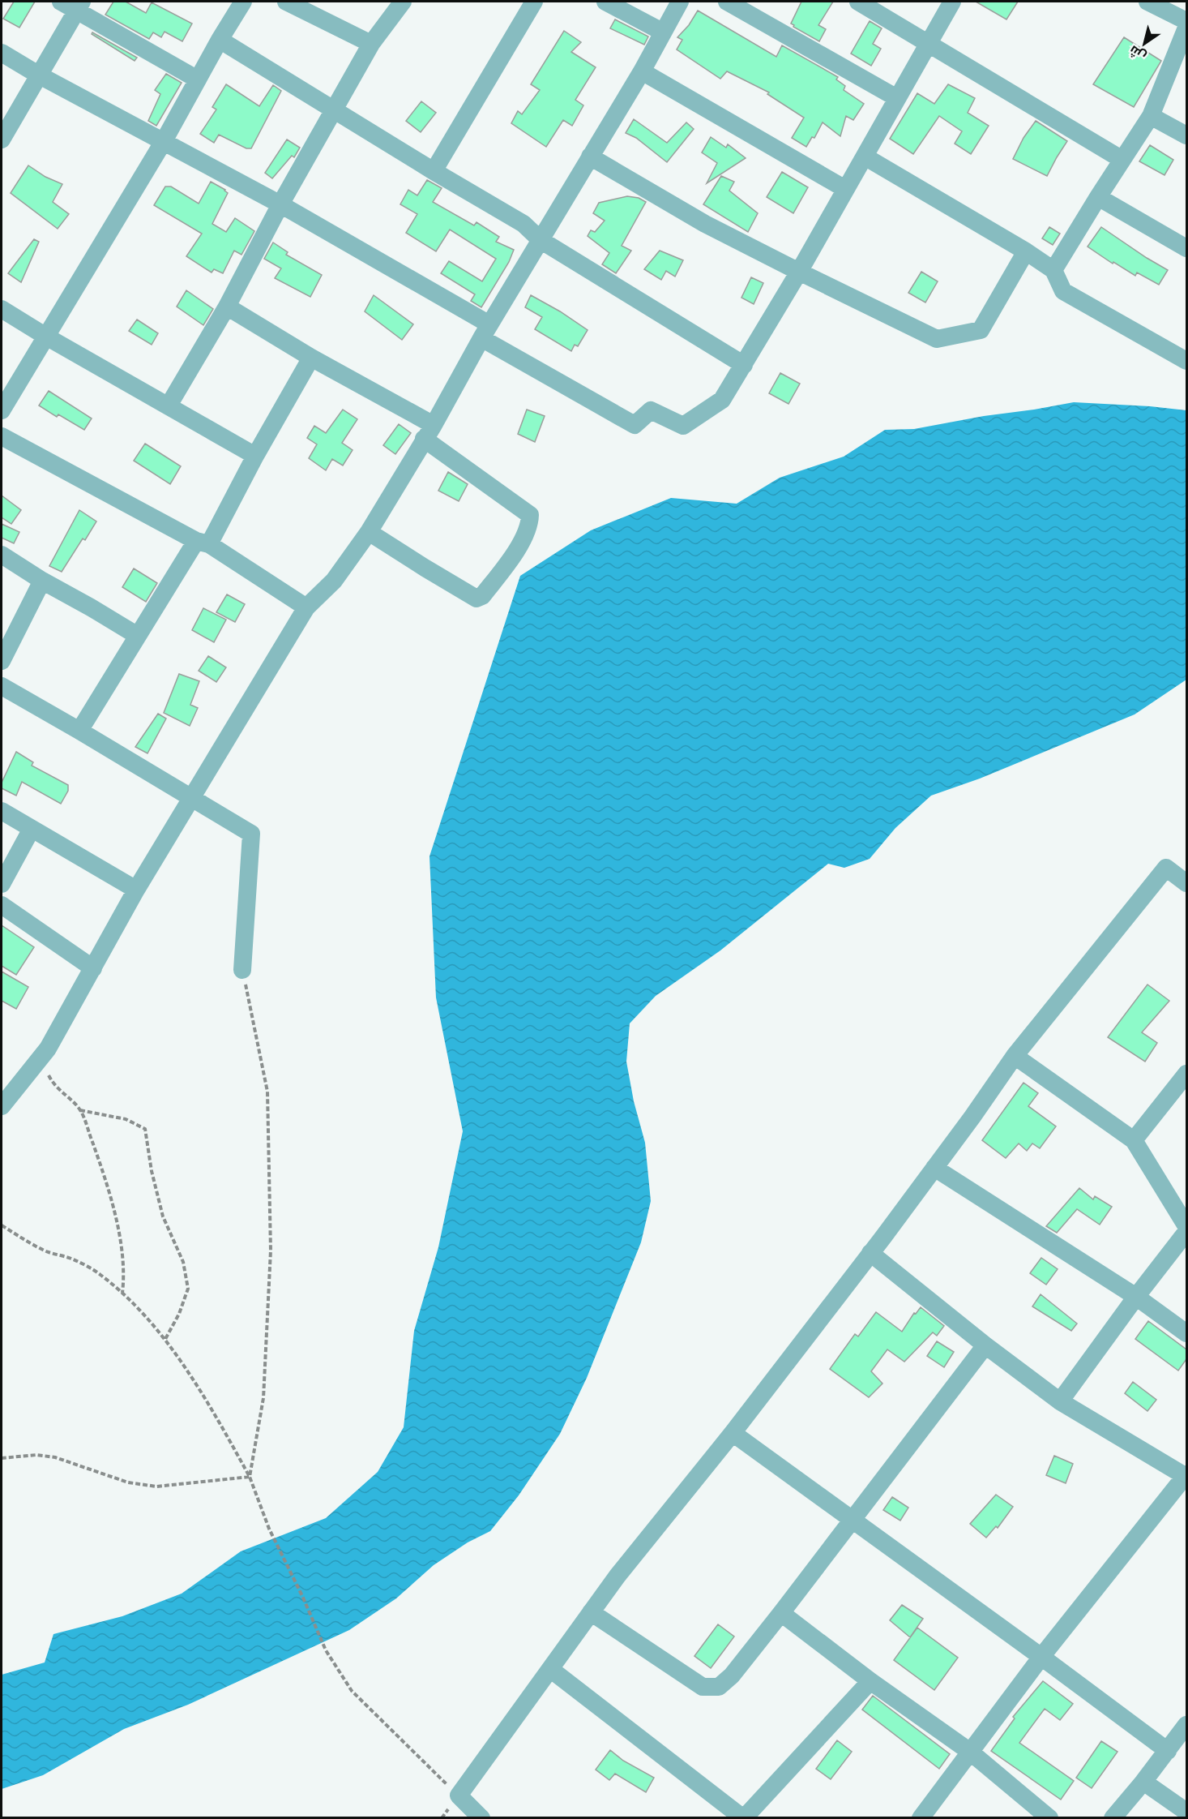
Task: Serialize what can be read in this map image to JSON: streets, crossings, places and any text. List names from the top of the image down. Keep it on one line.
{"north":"bottom left"}
